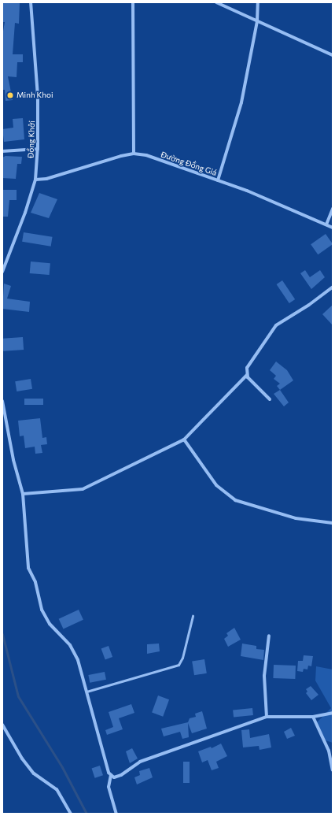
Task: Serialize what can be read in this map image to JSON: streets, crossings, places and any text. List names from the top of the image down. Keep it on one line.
{"streets":{"street":["Đồng Khởi","Đường Đồng Giá"]},"crossings":[["Đồng Khởi","Đường Đồng Giá"]],"places":["Minh Khoi"]}
